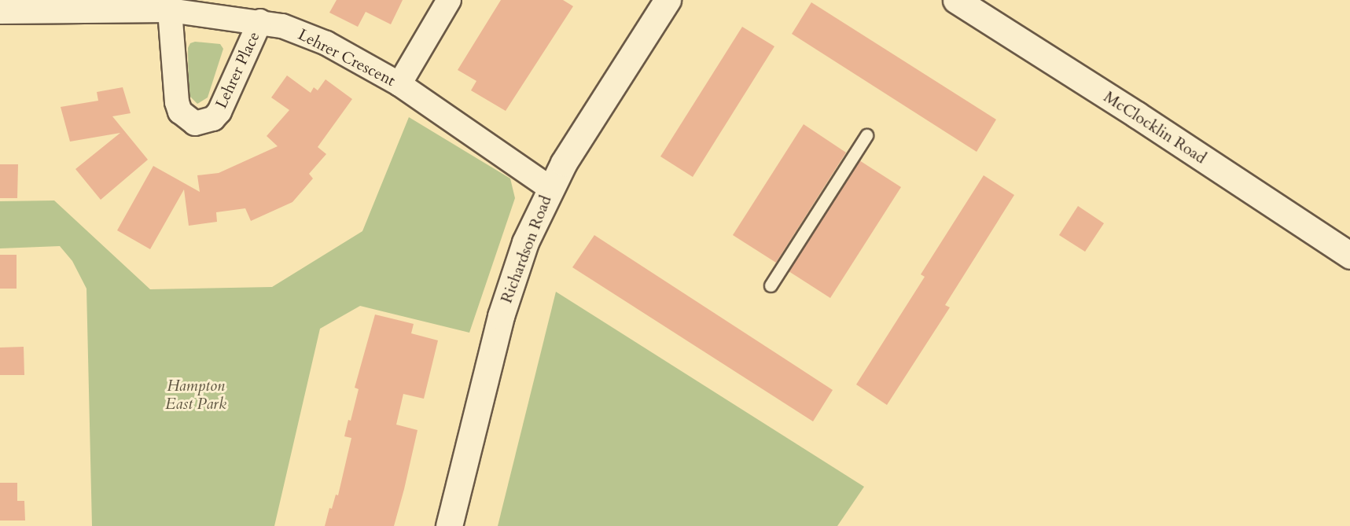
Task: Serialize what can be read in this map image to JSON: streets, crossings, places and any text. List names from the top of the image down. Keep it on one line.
{"streets":{"street":["Lehrer Crescent","Lehrer Place","McClocklin Road","Richardson Road"]},"crossings":[["Lehrer Crescent","Lehrer Place"],["Lehrer Crescent","Richardson Road"]],"parks":["Hampton East Park"]}
